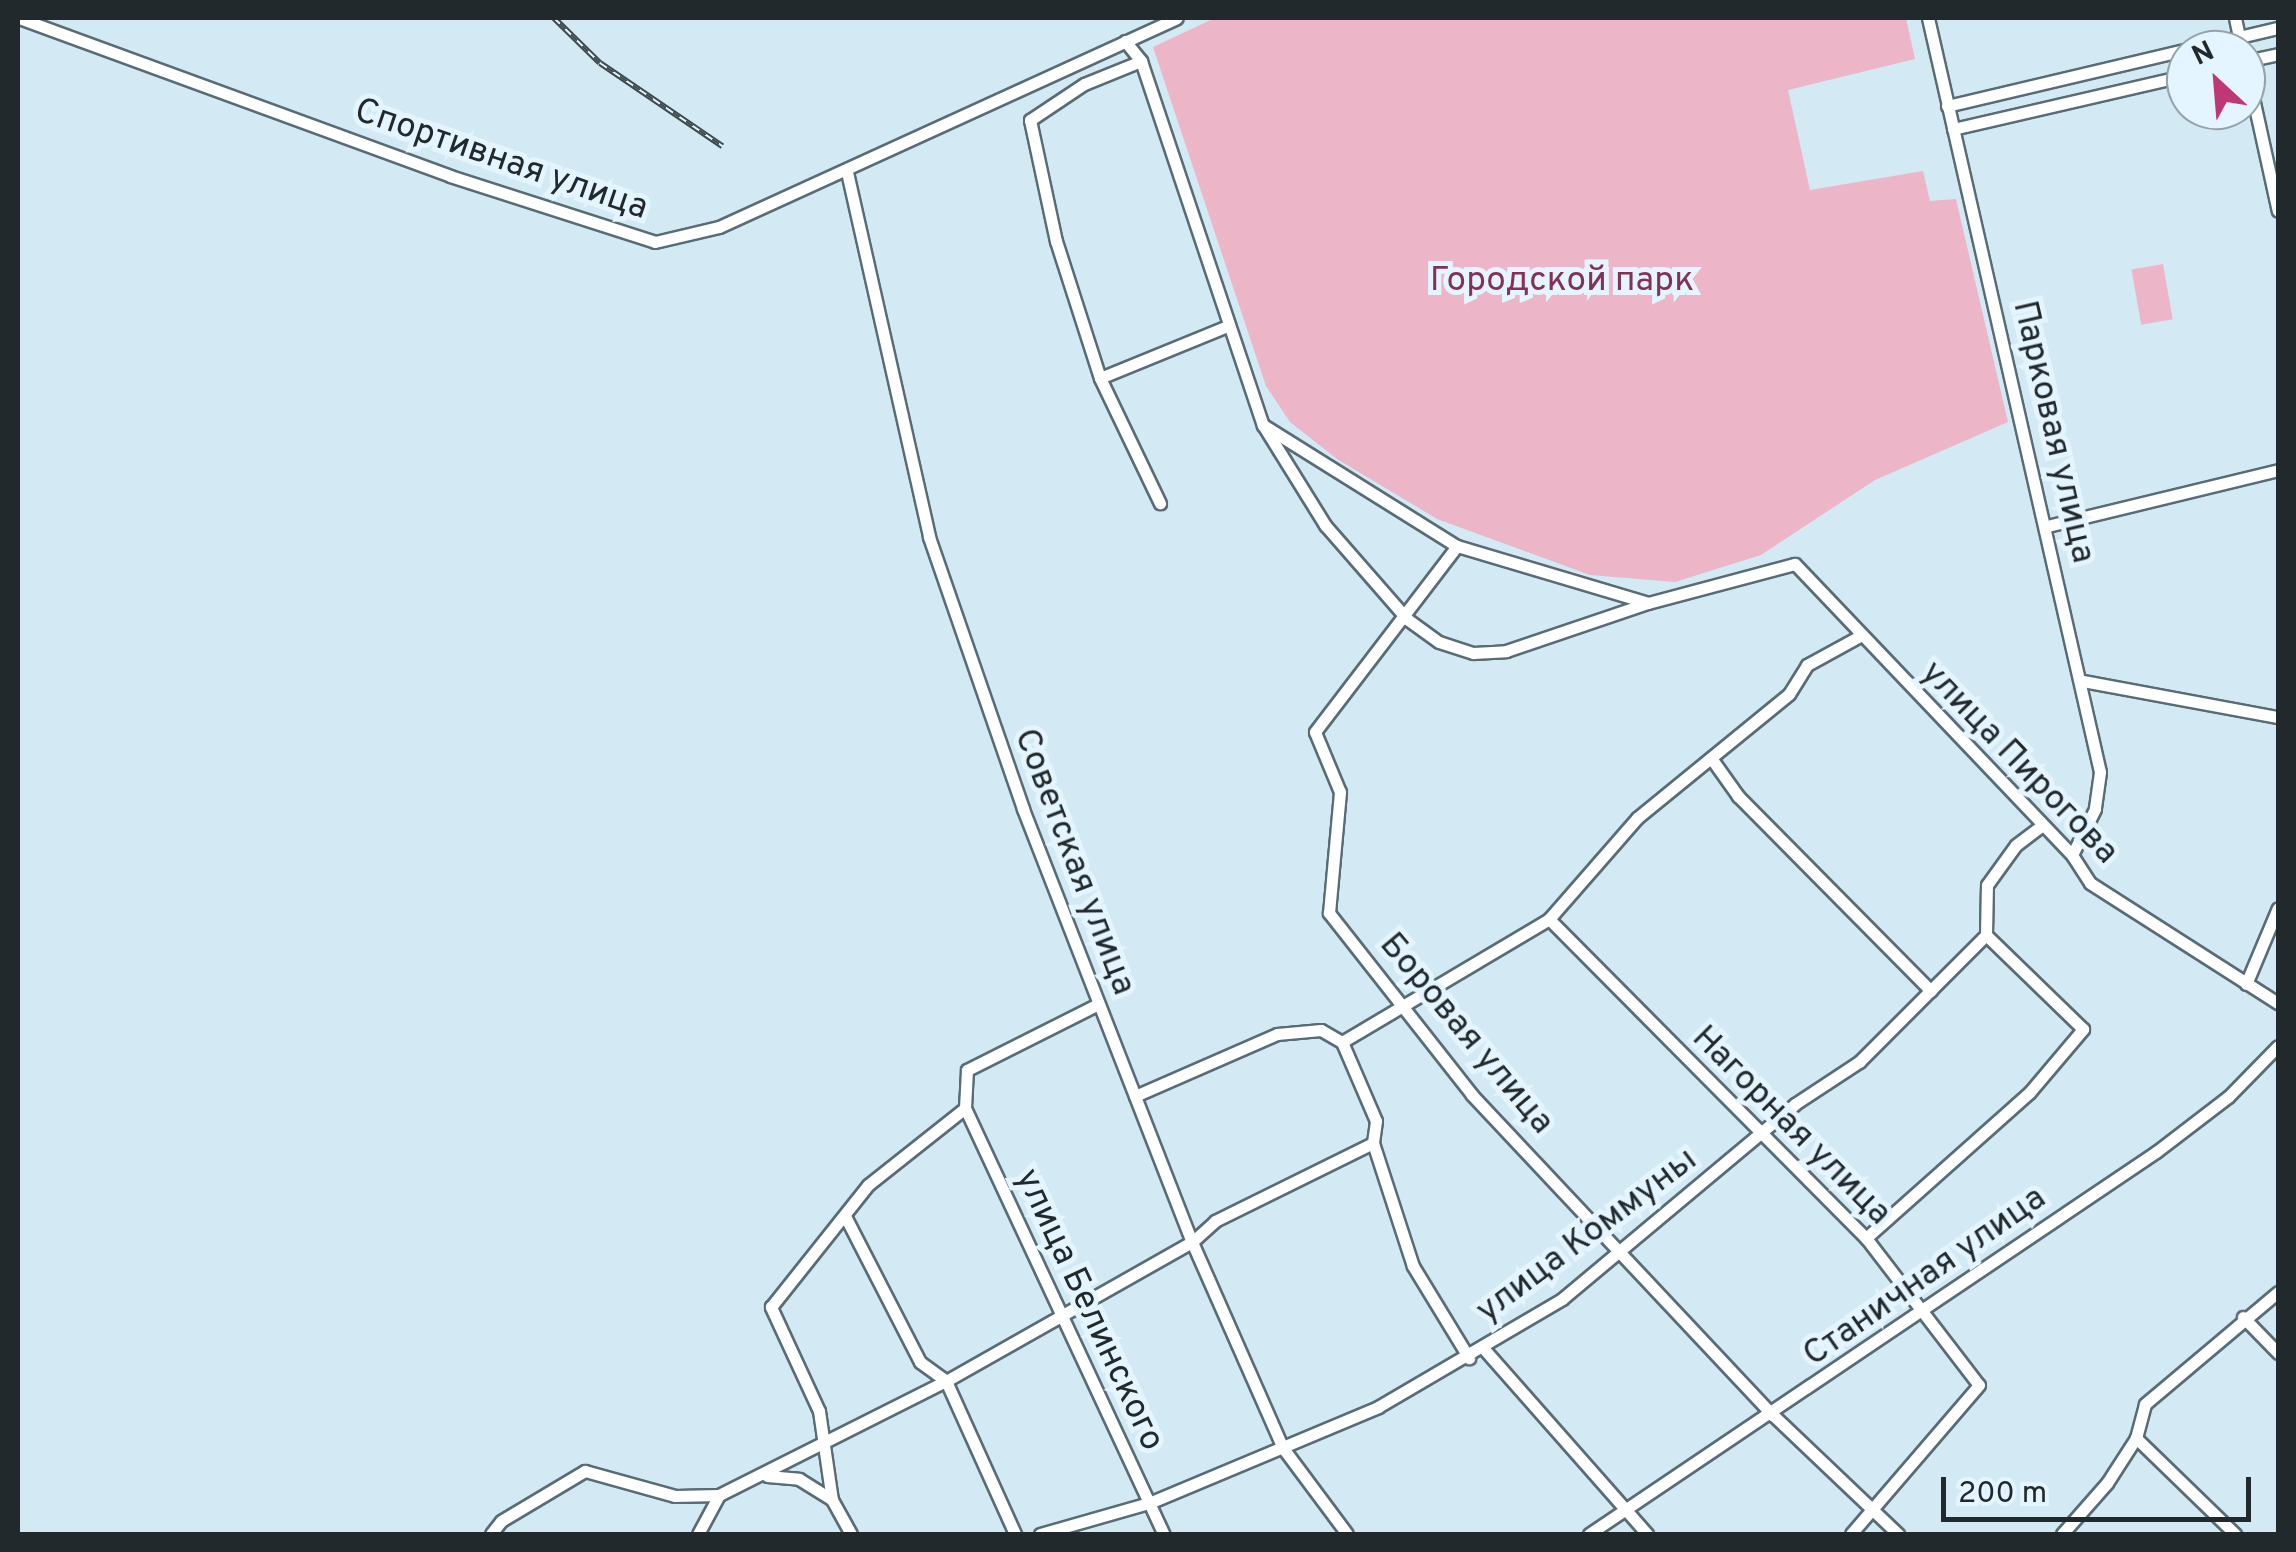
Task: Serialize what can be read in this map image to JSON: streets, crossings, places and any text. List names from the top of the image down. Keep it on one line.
{"streets":{"street":["Спортивная улица","Парковая улица","улица Пирогова","Советская улица","Боровая улица","Нагорная улица","улица Коммуны","Станичная улица","улица Белинского"]},"crossings":[["Спортивная улица","Советская улица"],["Парковая улица","улица Пирогова"],["Советская улица","улица Коммуны"],["Боровая улица","Нагорная улица"],["Боровая улица","улица Коммуны"],["Боровая улица","Станичная улица"],["Нагорная улица","улица Коммуны"],["Нагорная улица","Станичная улица"],["улица Коммуны","улица Белинского"]],"parks":["Городской парк"],"scale_bar":"200 m","north":"top left"}
